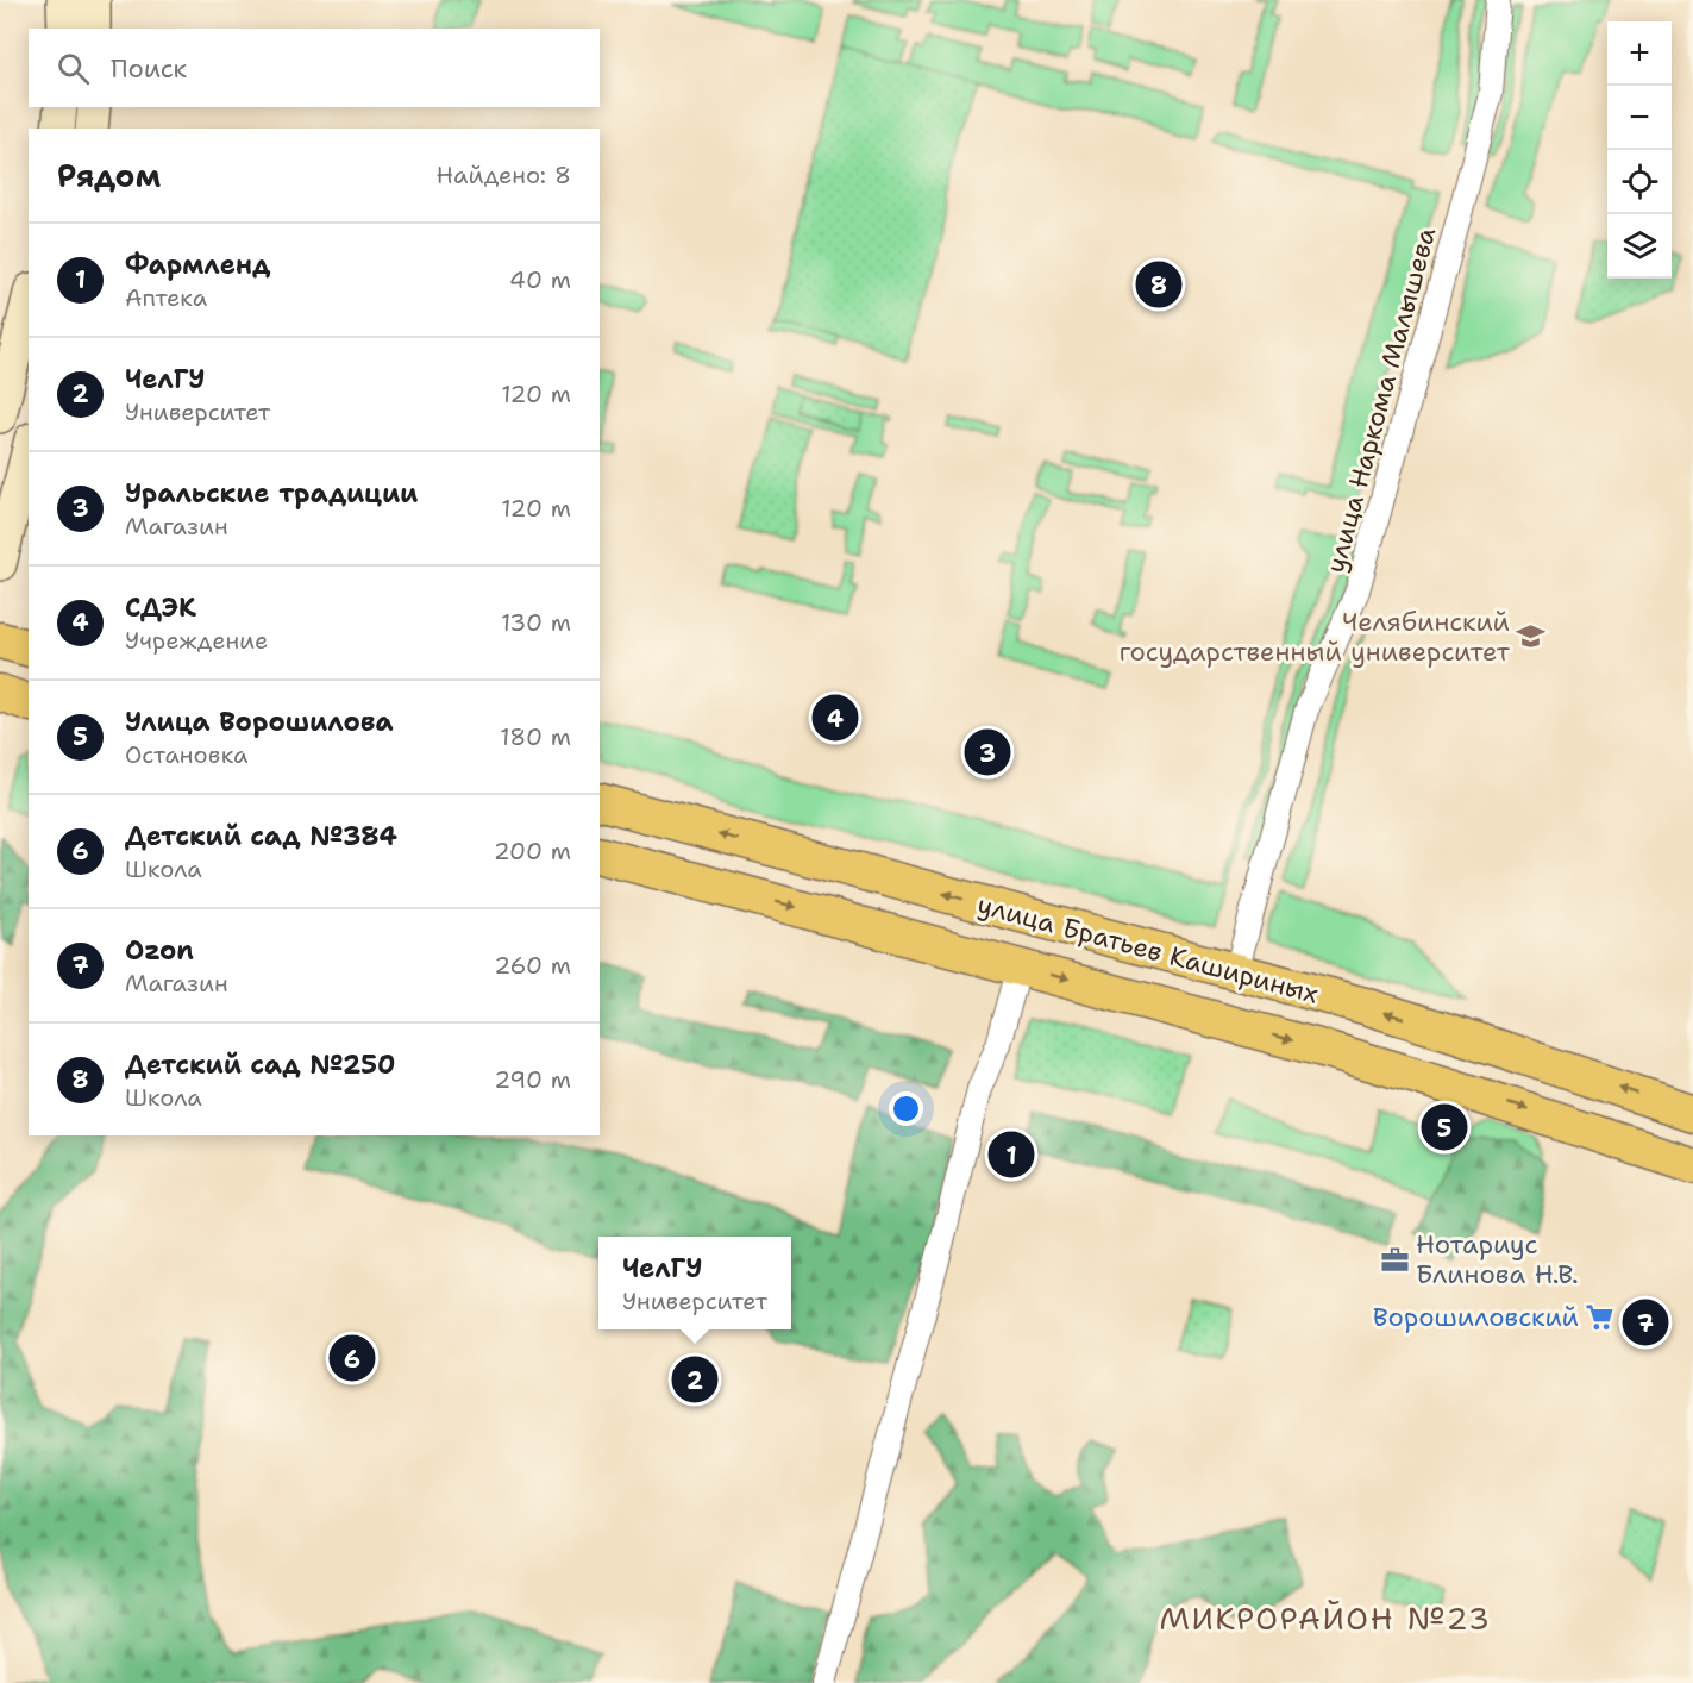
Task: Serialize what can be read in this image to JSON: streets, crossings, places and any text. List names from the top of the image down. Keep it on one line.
{"streets":{"main road":["улица Братьев Кашириных"],"street":["улица Наркома Малышева"]},"crossings":[["улица Наркома Малышева","улица Братьев Кашириных"]],"districts":["МИКРОРАЙОН №23"],"places":{"school or university":["Челябинский государственный университет"],"office":["Нотариус Блинова Н.В."],"supermarket":["Ворошиловский"]},"page":{"map_buttons":["+","−"],"search":"Поиск","heading":["Рядом","Найдено: 8"],"list":[{"mark":"1","name":"Фармленд","note":"Аптека","value":"40 m"},{"mark":"2","name":"ЧелГУ","note":"Университет","value":"120 m"},{"mark":"3","name":"Уральские традиции","note":"Магазин","value":"120 m"},{"mark":"4","name":"СДЭК","note":"Учреждение","value":"130 m"},{"mark":"5","name":"Улица Ворошилова","note":"Остановка","value":"180 m"},{"mark":"6","name":"Детский сад №384","note":"Школа","value":"200 m"},{"mark":"7","name":"Ozon","note":"Магазин","value":"260 m"},{"mark":"8","name":"Детский сад №250","note":"Школа","value":"290 m"}],"pins":["8","4","3","5","1","7","6","2"],"popup":["ЧелГУ","Университет"]}}
